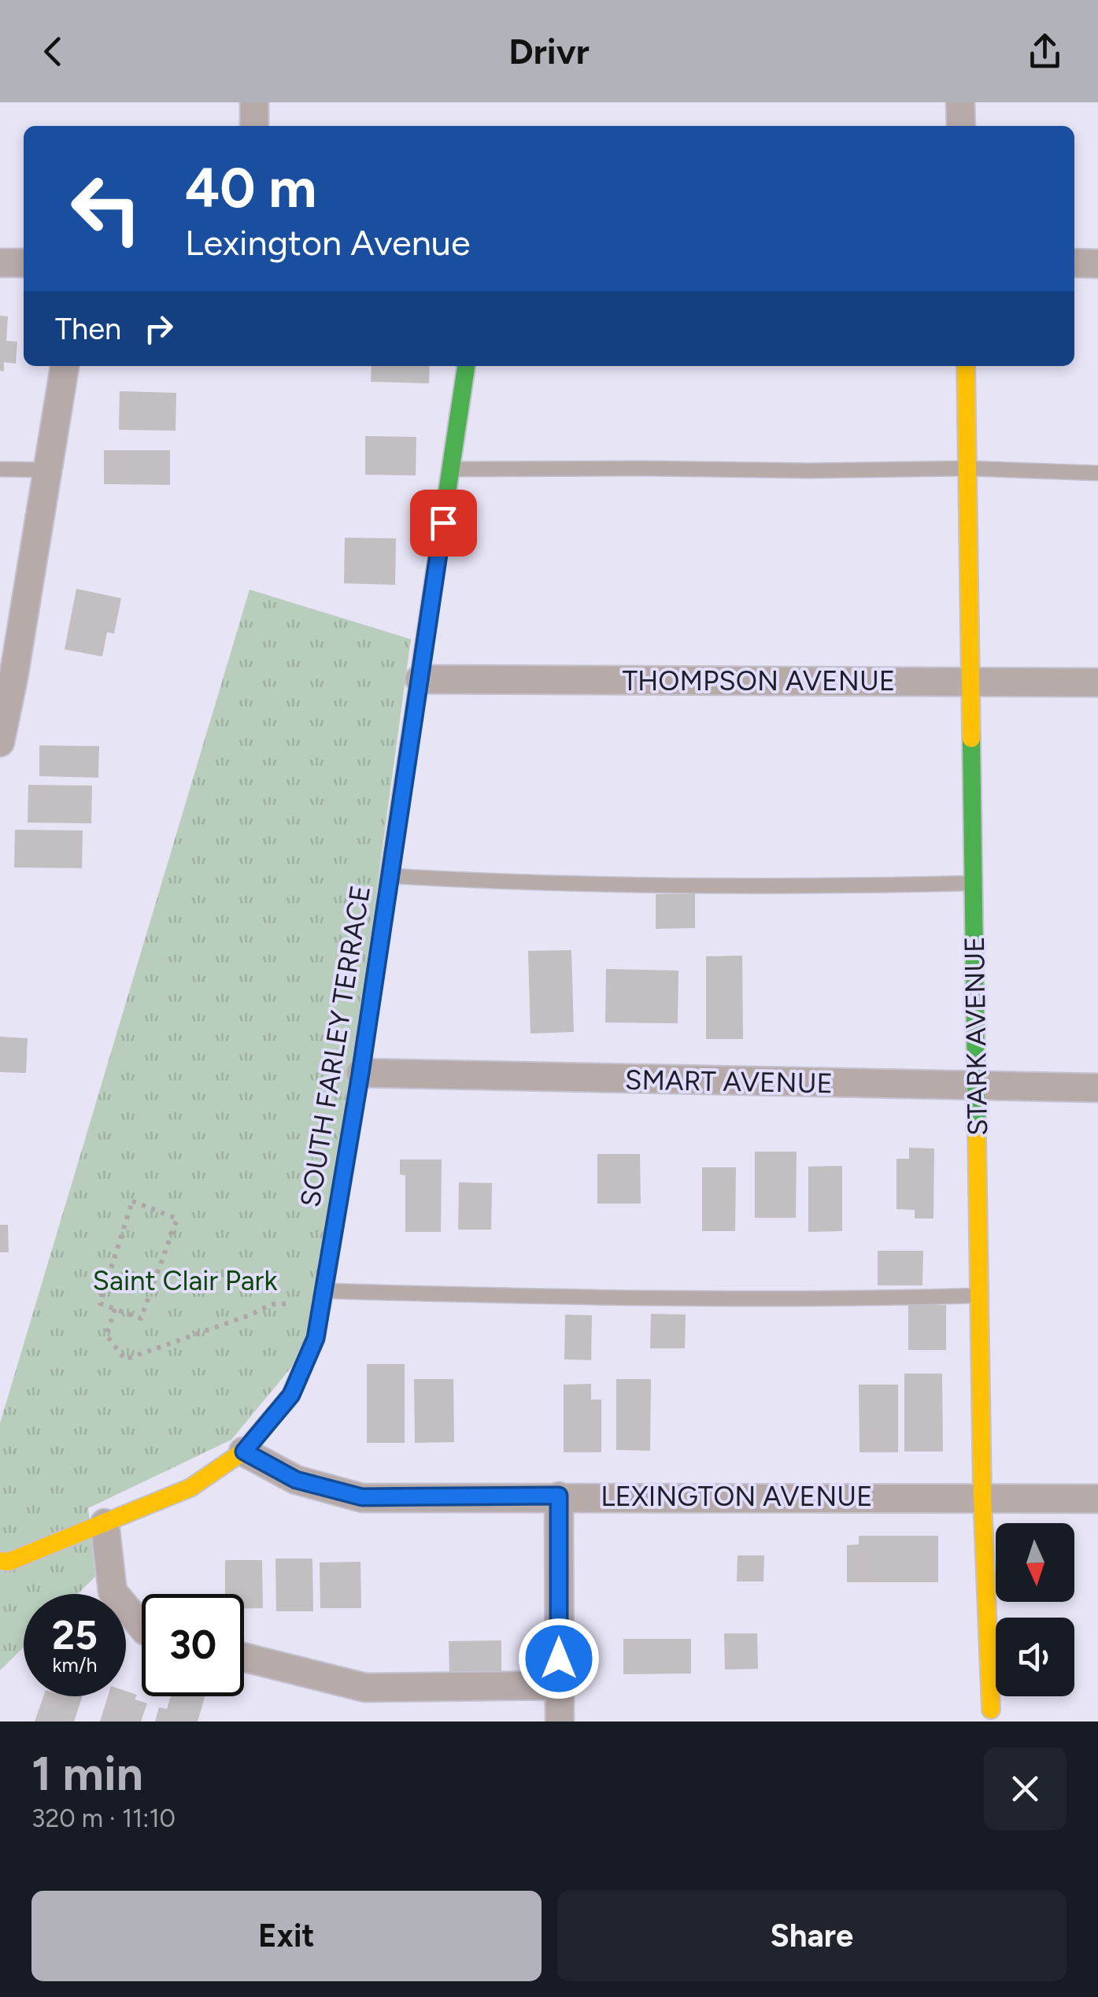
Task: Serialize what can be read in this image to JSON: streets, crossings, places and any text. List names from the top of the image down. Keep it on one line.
{"streets":{"street":["THOMPSON AVENUE","STARK AVENUE","SOUTH FARLEY TERRACE","SMART AVENUE","LEXINGTON AVENUE"]},"crossings":[["THOMPSON AVENUE","STARK AVENUE"],["THOMPSON AVENUE","SOUTH FARLEY TERRACE"],["STARK AVENUE","SMART AVENUE"],["STARK AVENUE","LEXINGTON AVENUE"],["SOUTH FARLEY TERRACE","SMART AVENUE"],["SOUTH FARLEY TERRACE","LEXINGTON AVENUE"]],"parks":["Saint Clair Park"],"north":"bottom","page":{"header":"Drivr","turn":["40 m","Lexington Avenue"],"then":"Then","speed":"25 km/h","limit":"30","heading":["1 min","320 m · 11:10"],"buttons":["Exit","Share"]}}
